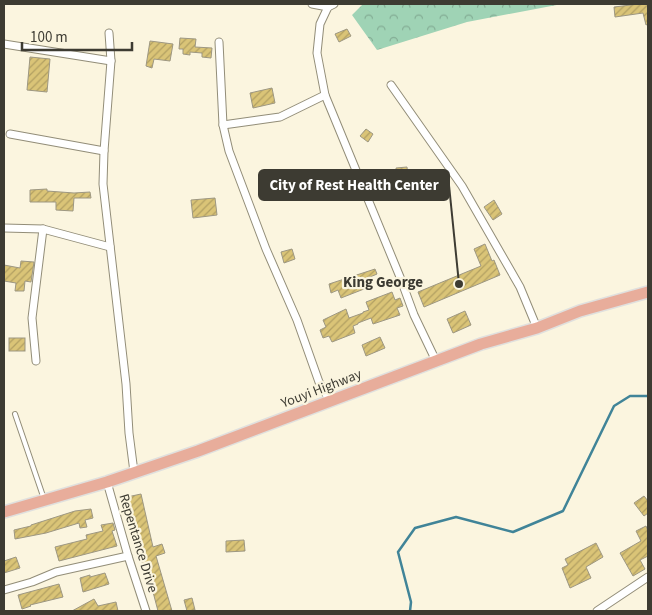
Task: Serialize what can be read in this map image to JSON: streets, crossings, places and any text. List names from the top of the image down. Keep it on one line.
{"streets":{"main road":["Youyi Highway"],"street":["Repentance Drive"]},"crossings":[["Youyi Highway","Repentance Drive"]],"districts":["King George"],"places":["City of Rest Health Center"],"scale_bar":"100 m"}
